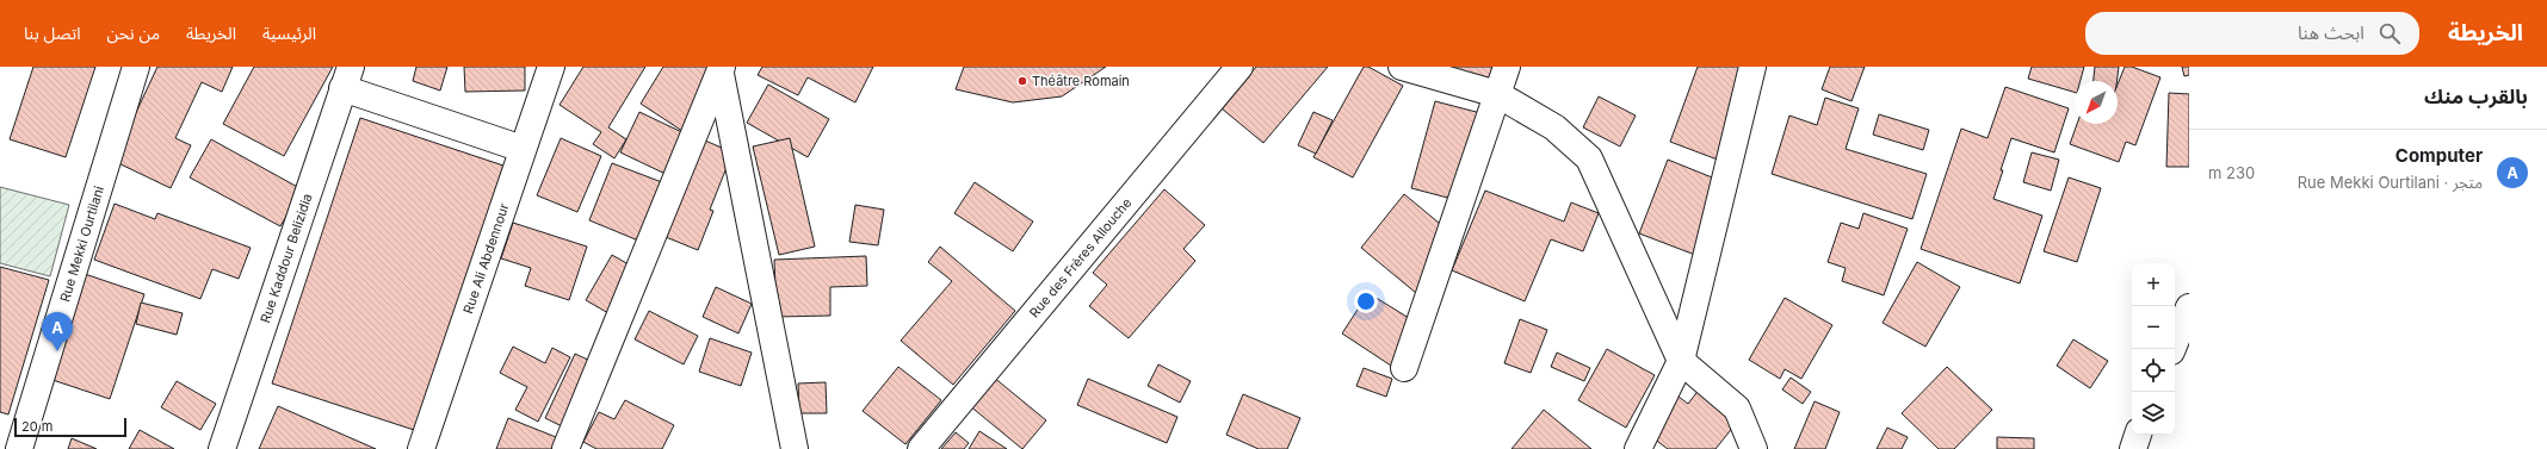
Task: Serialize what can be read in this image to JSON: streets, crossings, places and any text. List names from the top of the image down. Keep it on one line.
{"streets":{"street":["Rue Mekki Ourtilani","Rue des Frères Allouche","Rue Kaddour Belizidia","Rue Ali Abdennour"]},"places":["Théâtre Romain"],"scale_bar":"20 m","north":"bottom left","page":{"header":"الخريطة","search":"ابحث هنا","nav":["الرئيسية","الخريطة","من نحن","اتصل بنا"],"heading":"بالقرب منك","list":[{"mark":"A","name":"Computer","note":"متجر · Rue Mekki Ourtilani","value":"230 m"}],"map_buttons":["+","−"],"pins":"A","scale":"20 m"}}
